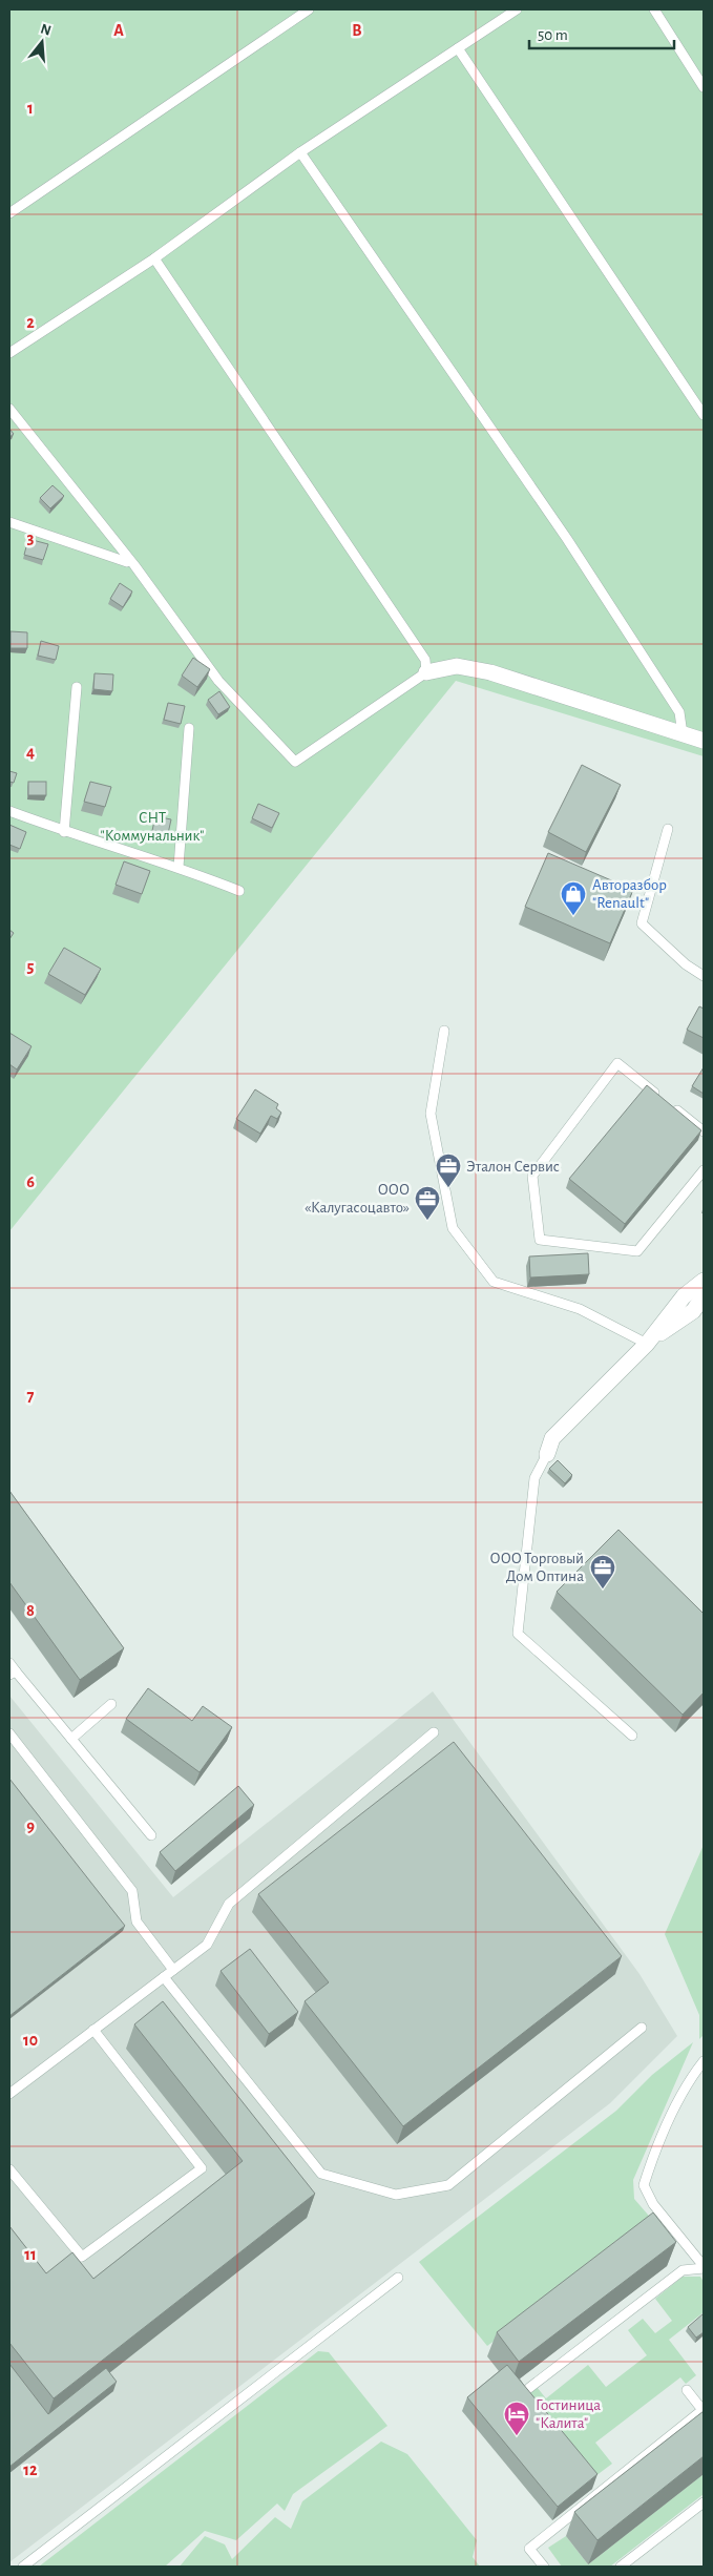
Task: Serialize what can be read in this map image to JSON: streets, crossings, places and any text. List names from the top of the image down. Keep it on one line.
{"parks":["СНТ \"Коммунальник\""],"places":{"shop":["Авторазбор \"Renault\""],"office":["Эталон Сервис","ООО «Калугасоцавто»","ООО Торговый Дом Оптина"],"hotel":["Гостиница \"Калита\""]},"scale_bar":"50 m","north":"top","grid":{"columns":["A","B"],"rows":["1","2","3","4","5","6","7","8","9","10","11","12"]}}
